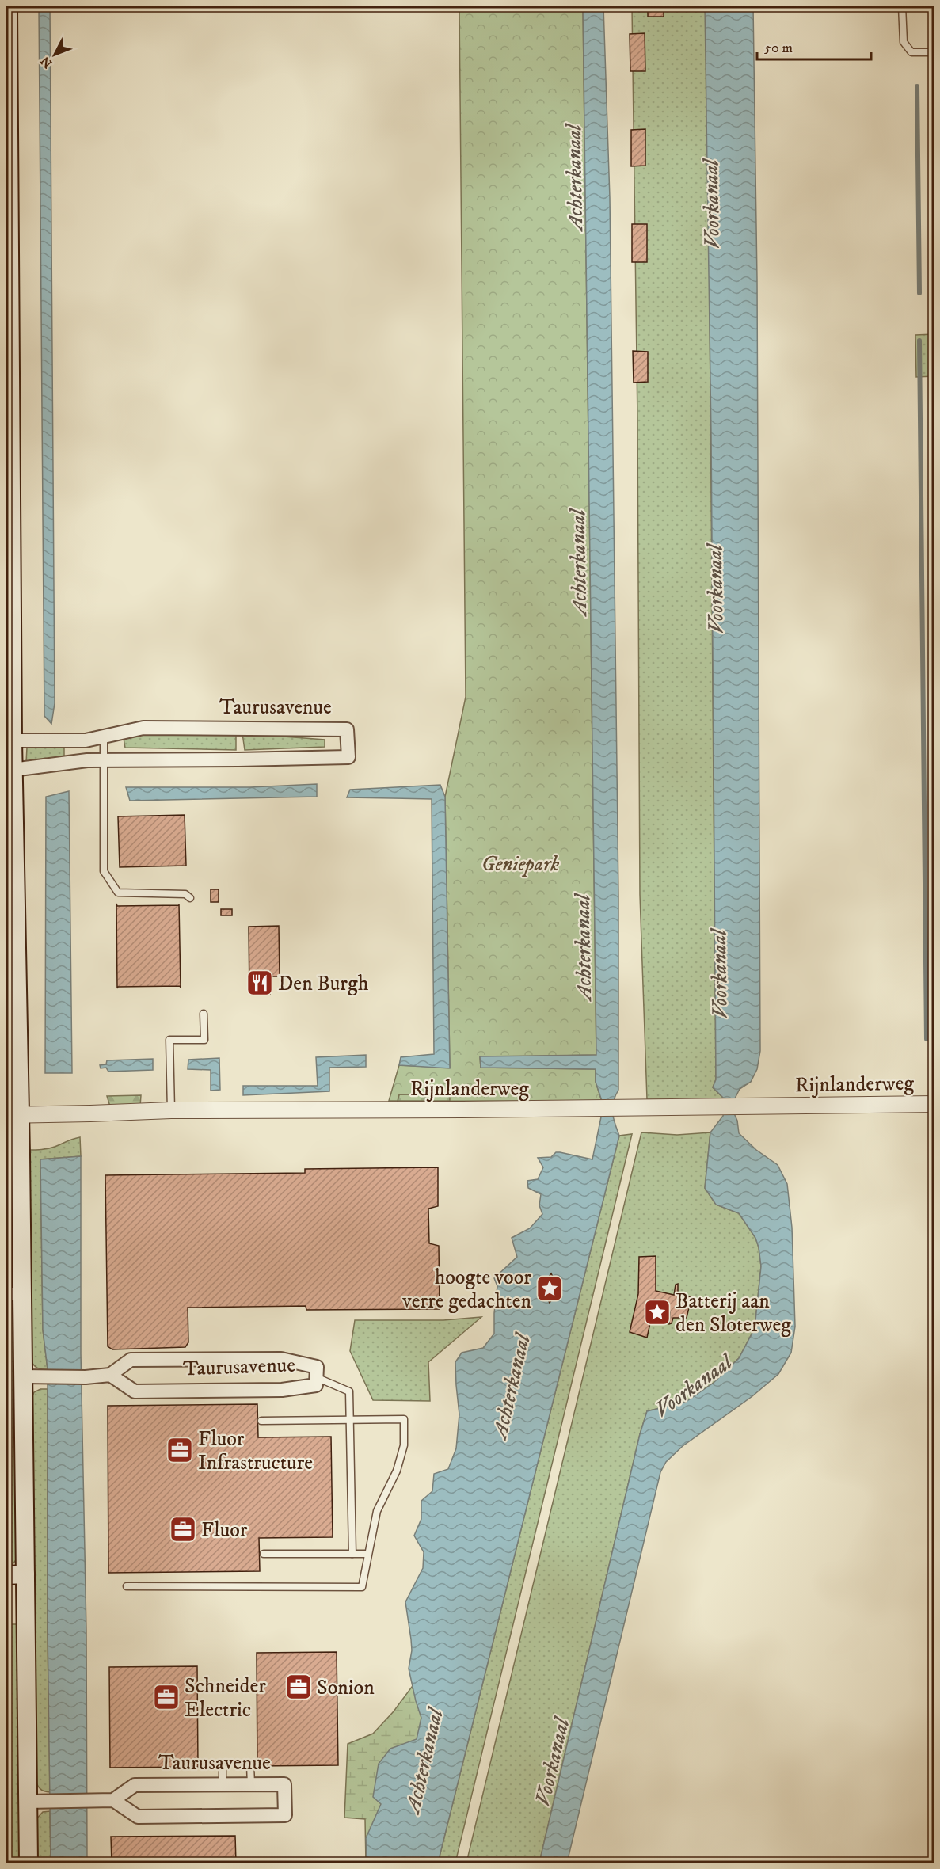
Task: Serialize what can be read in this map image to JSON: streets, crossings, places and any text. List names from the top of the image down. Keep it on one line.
{"streets":{"street":["Taurusavenue","Rijnlanderweg"]},"water":["Achterkanaal","Voorkanaal"],"parks":["Geniepark"],"places":{"restaurant":["Den Burgh"],"place":["hoogte voor verre gedachten","Batterij aan den Sloterweg"],"office":["Fluor Infrastructure","Fluor","Sonion","Schneider Electric"]},"scale_bar":"50 m","north":"bottom left"}
